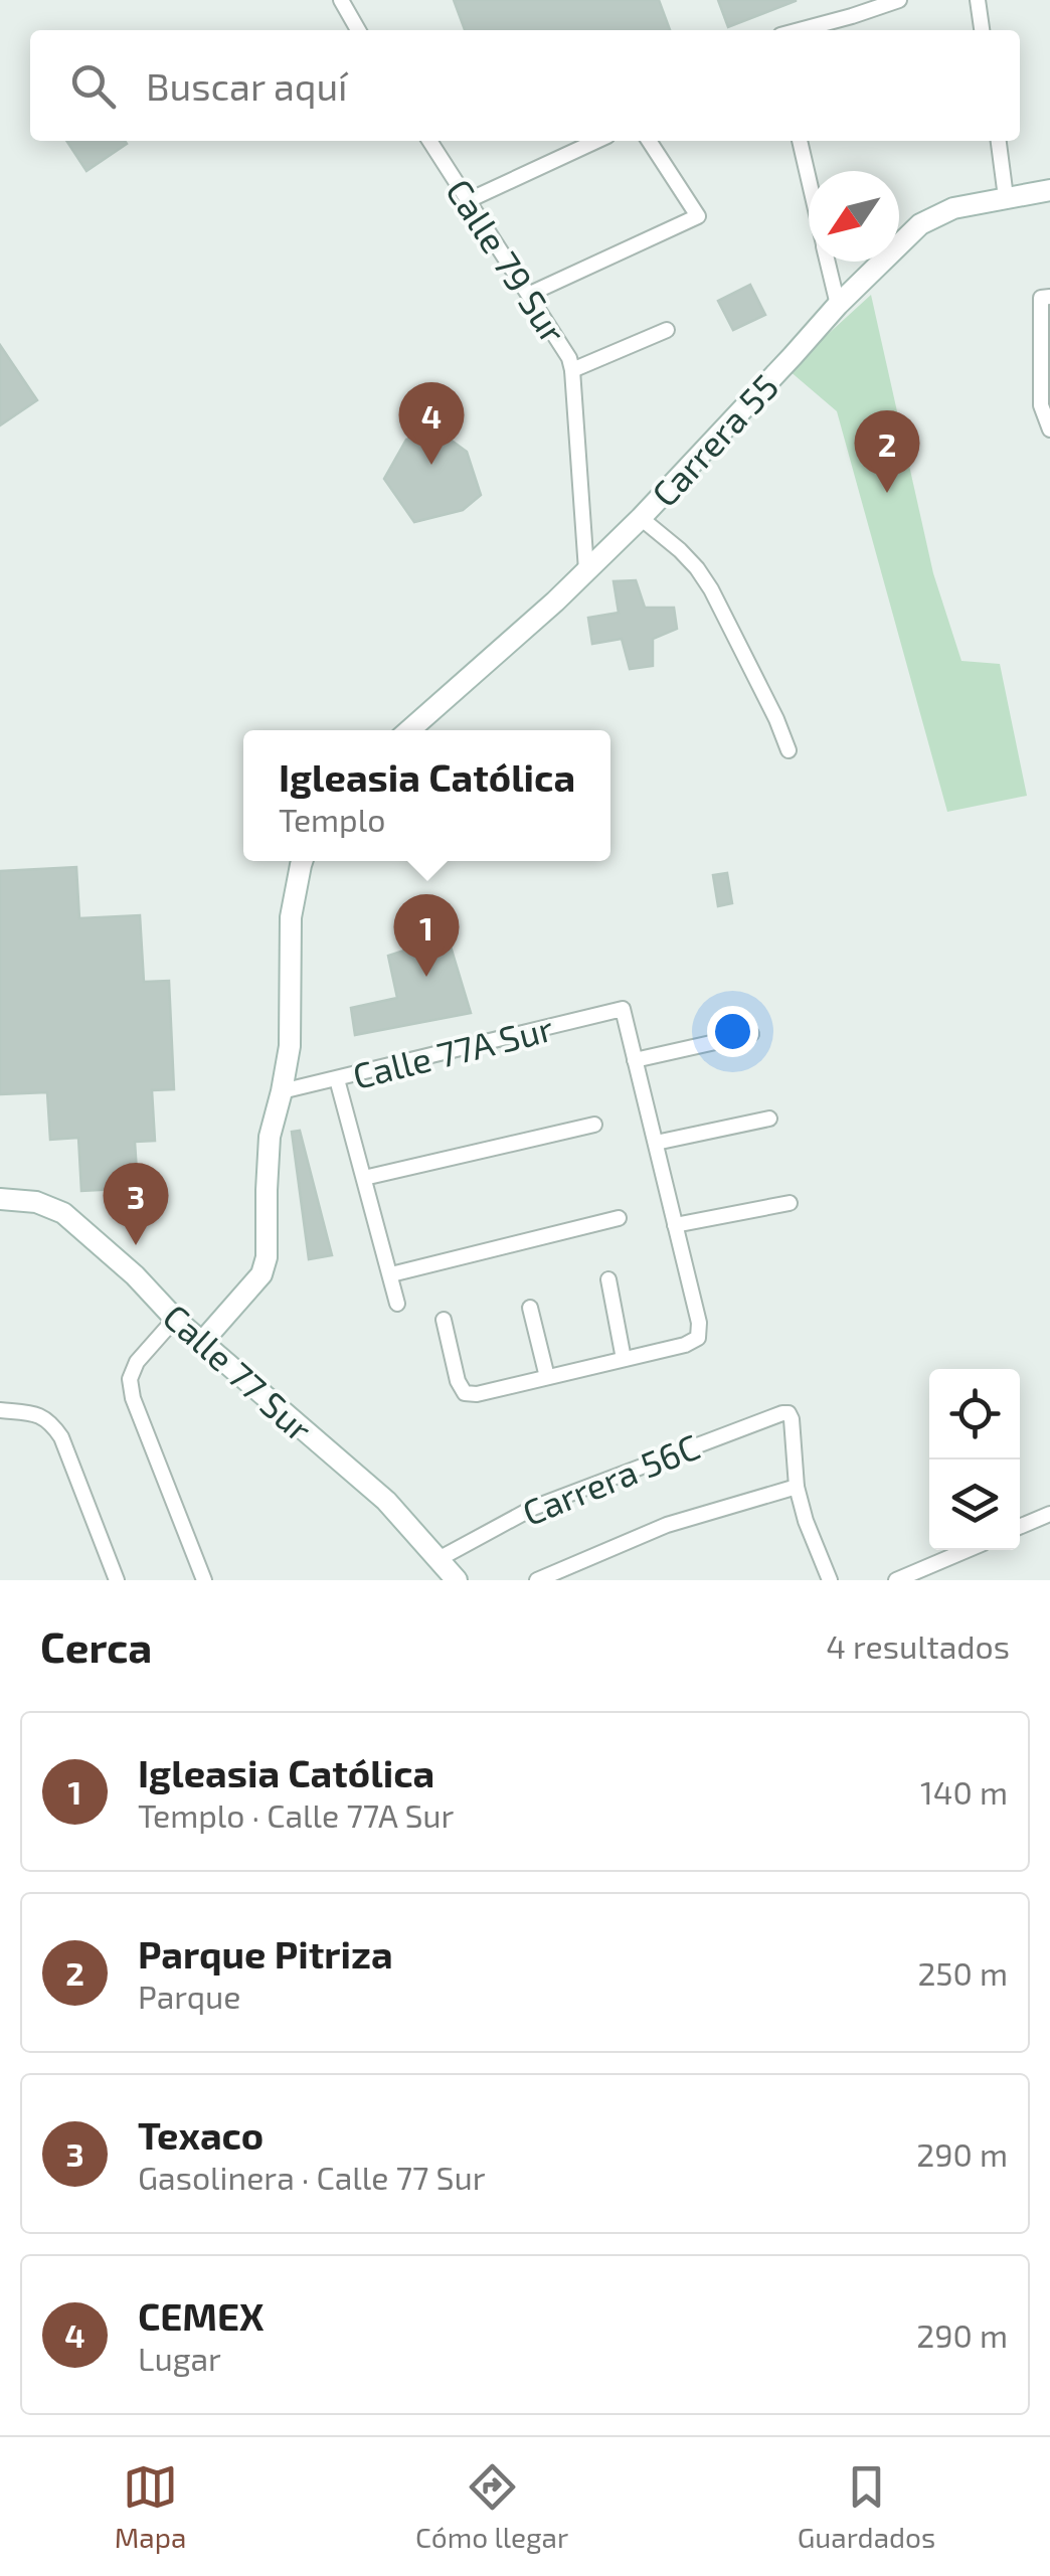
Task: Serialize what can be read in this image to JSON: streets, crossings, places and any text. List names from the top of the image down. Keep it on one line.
{"streets":{"street":["Calle 79 Sur","Carrera 55","Calle 77A Sur","Calle 77 Sur","Carrera 56C"]},"crossings":[["Calle 79 Sur","Carrera 55"],["Calle 77 Sur","Carrera 56C"]],"north":"bottom left","page":{"search":"Buscar aquí","pins":["4","2","1","3"],"popup":["Igleasia Católica","Templo"],"heading":["Cerca","4 resultados"],"list":[{"mark":"1","name":"Igleasia Católica","note":"Templo · Calle 77A Sur","value":"140 m"},{"mark":"2","name":"Parque Pitriza","note":"Parque","value":"250 m"},{"mark":"3","name":"Texaco","note":"Gasolinera · Calle 77 Sur","value":"290 m"},{"mark":"4","name":"CEMEX","note":"Lugar","value":"290 m"}],"nav":["Mapa","Cómo llegar","Guardados"]}}
